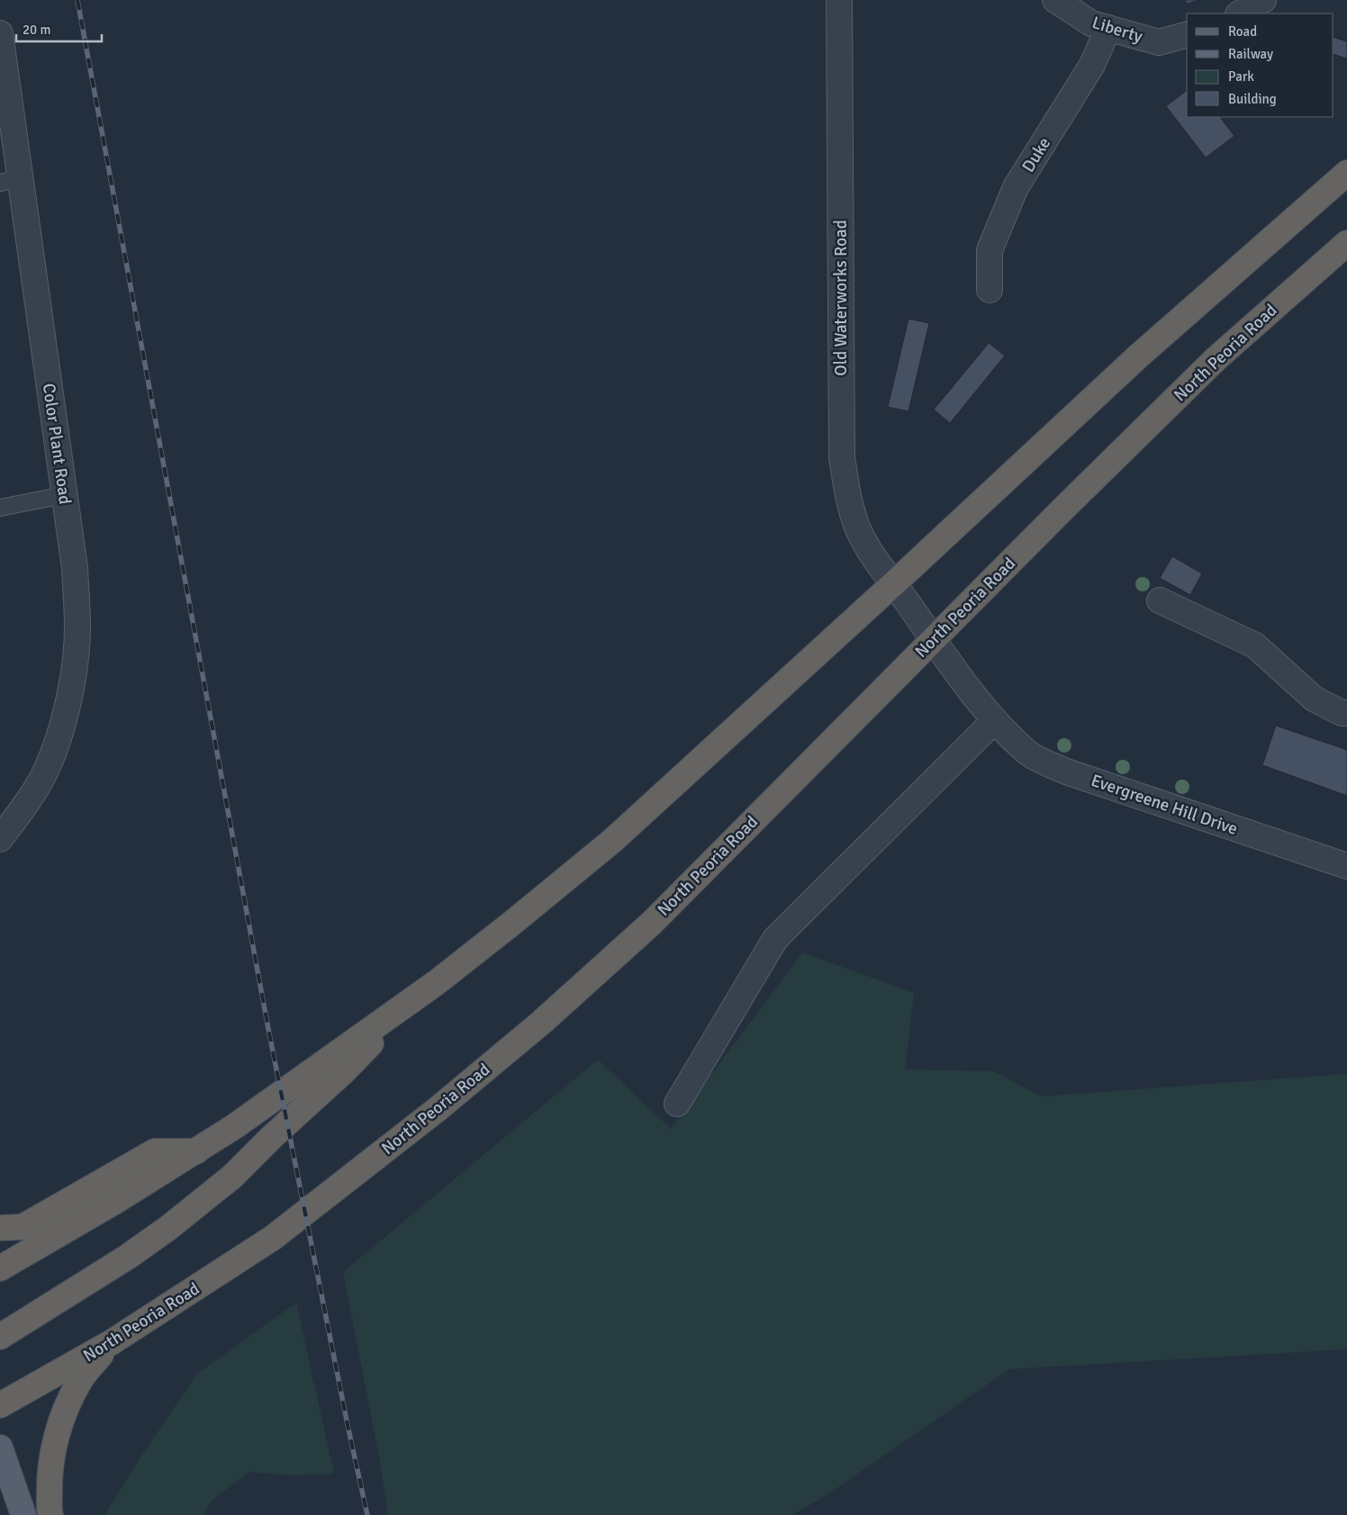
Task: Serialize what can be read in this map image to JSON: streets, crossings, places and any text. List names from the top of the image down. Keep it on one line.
{"streets":{"highway":["North Peoria Road"],"street":["Liberty","Duke","Old Waterworks Road","Color Plant Road","Evergreene Hill Drive"]},"crossings":[["Liberty","Duke"],["North Peoria Road","Evergreene Hill Drive"]],"legend":["Road","Railway","Park","Building"],"scale_bar":"20 m"}
